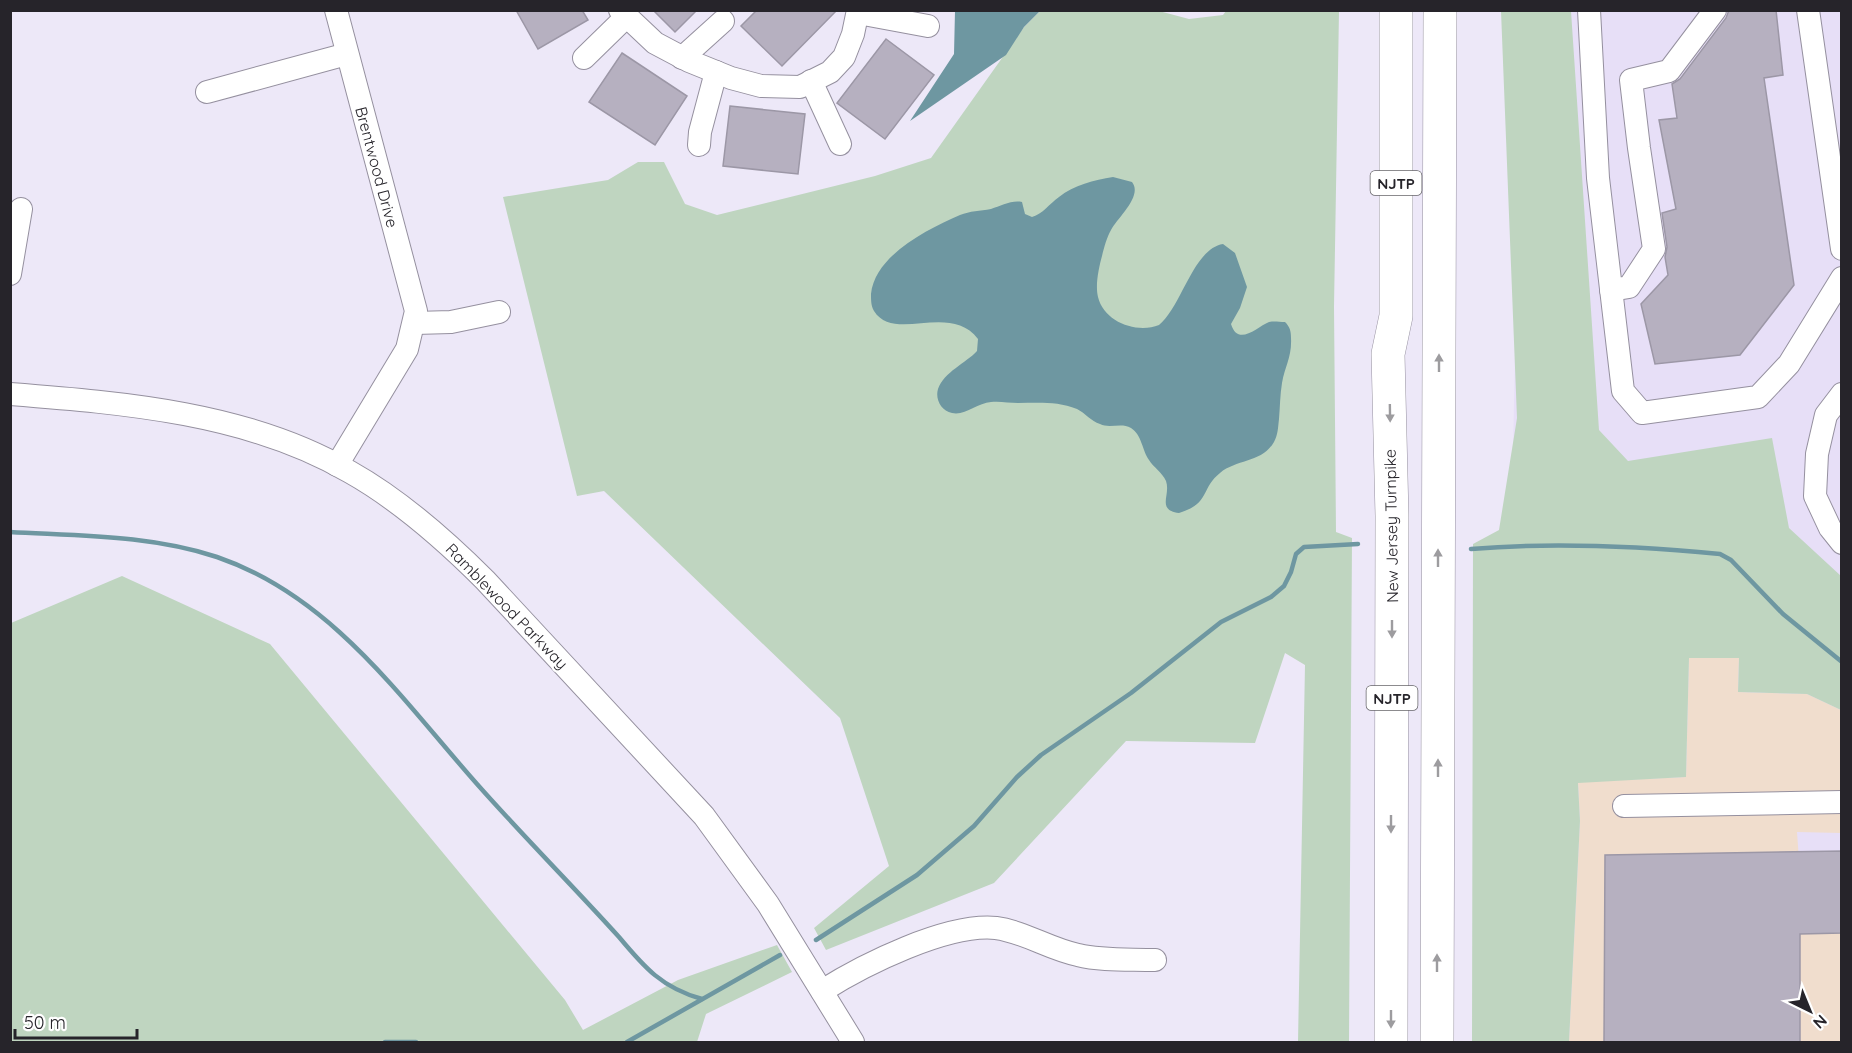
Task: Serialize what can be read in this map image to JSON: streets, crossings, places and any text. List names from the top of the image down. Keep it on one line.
{"streets":{"highway":["NJTP","New Jersey Turnpike"],"street":["Brentwood Drive","Ramblewood Parkway"]},"scale_bar":"50 m","north":"bottom right"}
